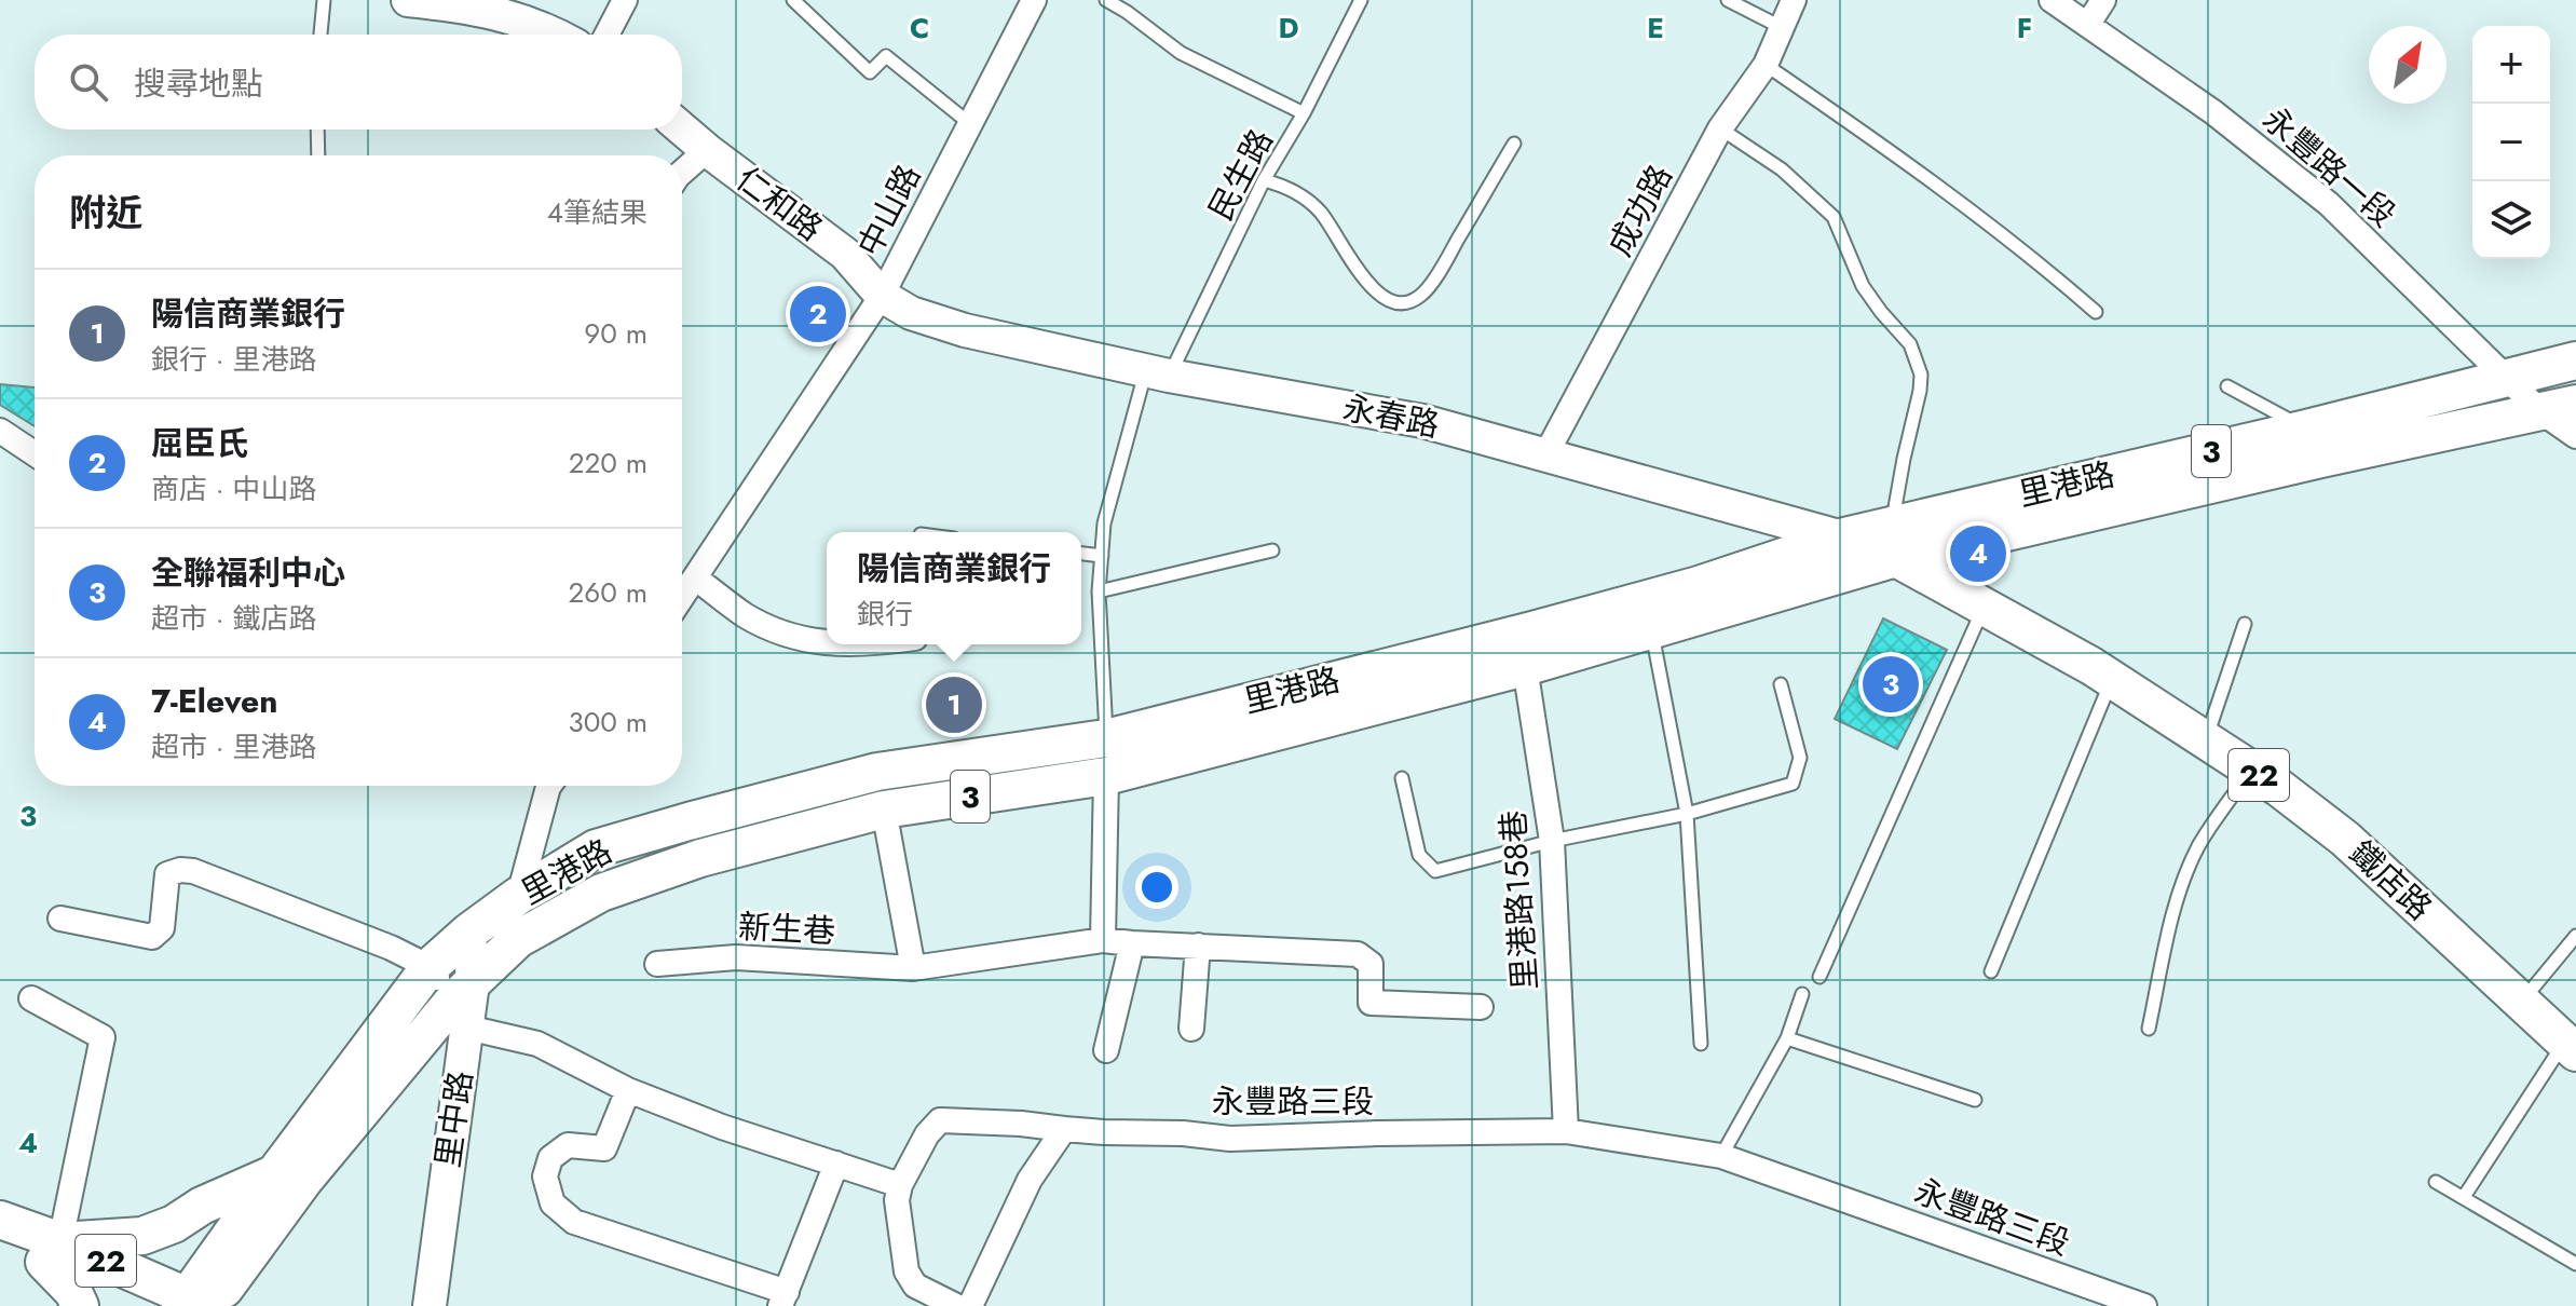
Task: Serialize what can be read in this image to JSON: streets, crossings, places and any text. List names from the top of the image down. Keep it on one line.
{"streets":{"main road":["3","里港路","22","鐵店路"],"street":["永豐路一段","仁和路","中山路","成功路","永春路","里港路158巷","新生巷","永豐路三段","里中路"],"lane":["民生路"]},"crossings":[["永豐路一段","里港路"],["民生路","永春路"],["民生路","里港路"],["仁和路","中山路"],["仁和路","永春路"],["中山路","永春路"],["成功路","永春路"],["永春路","里港路"],["里港路","22"],["里港路","鐵店路"],["里港路","里港路158巷"],["里港路","里中路"],["里港路158巷","永豐路三段"]],"north":"top right","page":{"map_buttons":["+","−"],"search":"搜尋地點","heading":["附近","4筆結果"],"list":[{"mark":"1","name":"陽信商業銀行","note":"銀行 · 里港路","value":"90 m"},{"mark":"2","name":"屈臣氏","note":"商店 · 中山路","value":"220 m"},{"mark":"3","name":"全聯福利中心","note":"超市 · 鐵店路","value":"260 m"},{"mark":"4","name":"7-Eleven","note":"超市 · 里港路","value":"300 m"}],"pins":["2","4","3","1"],"popup":["陽信商業銀行","銀行"]},"grid":{"columns":["C","D","E","F"],"rows":["3","4"]}}
